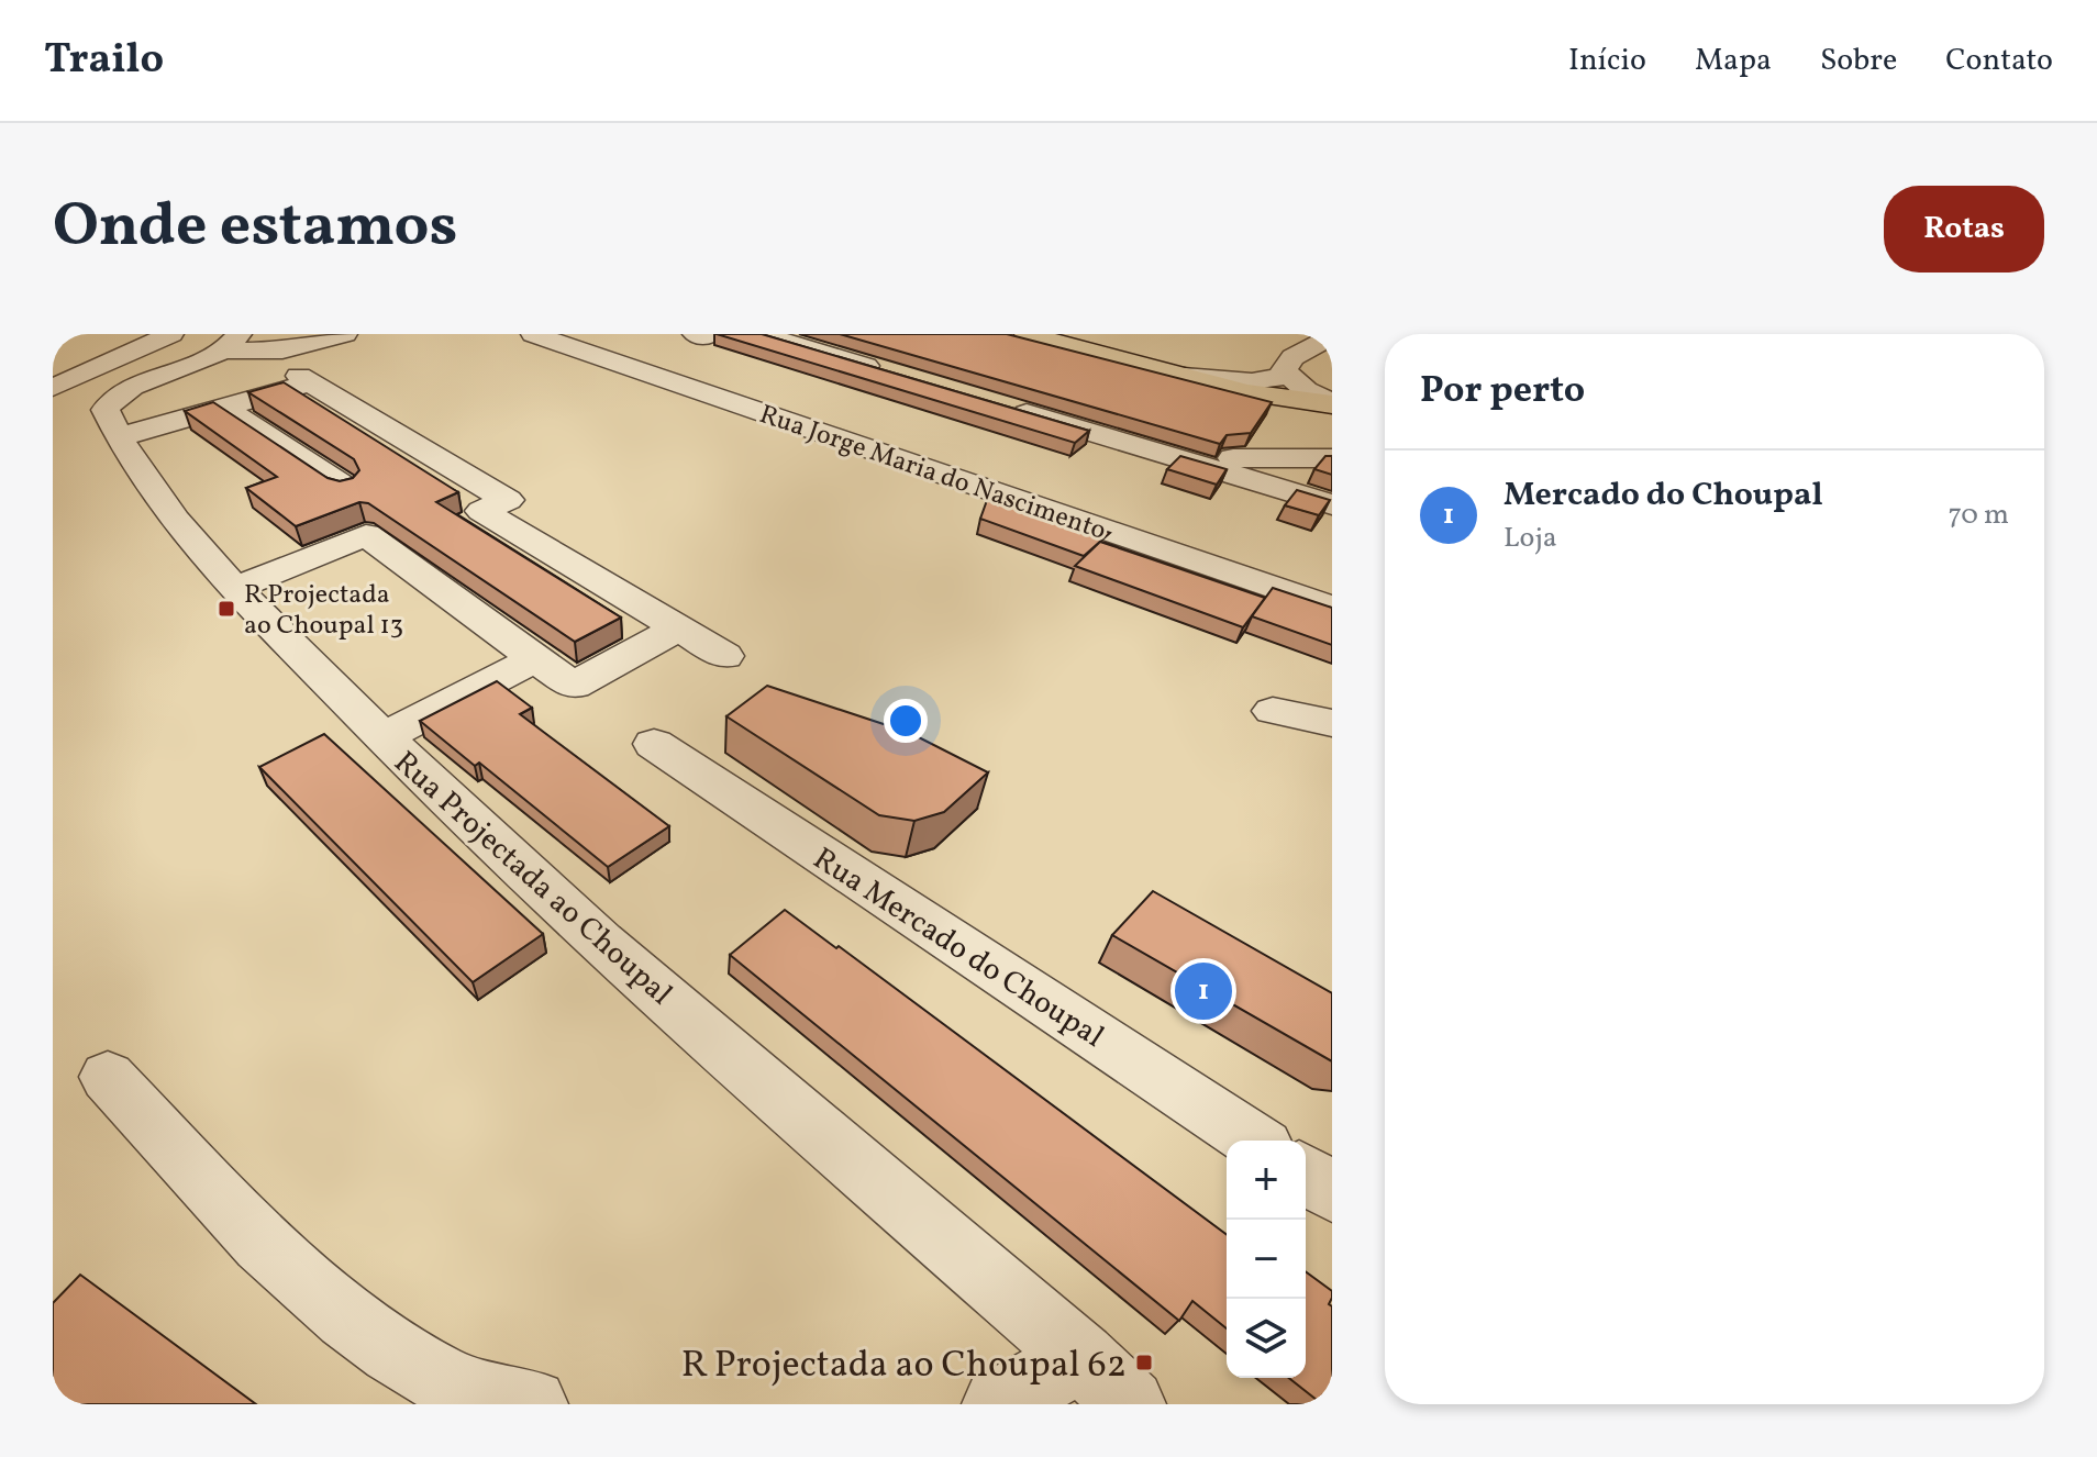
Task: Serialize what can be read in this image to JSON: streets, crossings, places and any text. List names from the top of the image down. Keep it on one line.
{"streets":{"street":["Rua Jorge Maria do Nascimento","Rua Projectada ao Choupal","Rua Mercado do Choupal"]},"places":{"transit":["R Projectada ao Choupal 13","R Projectada ao Choupal 62"]},"page":{"header":"Trailo","nav":["Início","Mapa","Sobre","Contato"],"title":"Onde estamos","buttons":"Rotas","heading":"Por perto","list":[{"mark":"1","name":"Mercado do Choupal","note":"Loja","value":"70 m"}],"pins":"1","map_buttons":["+","−"]}}
